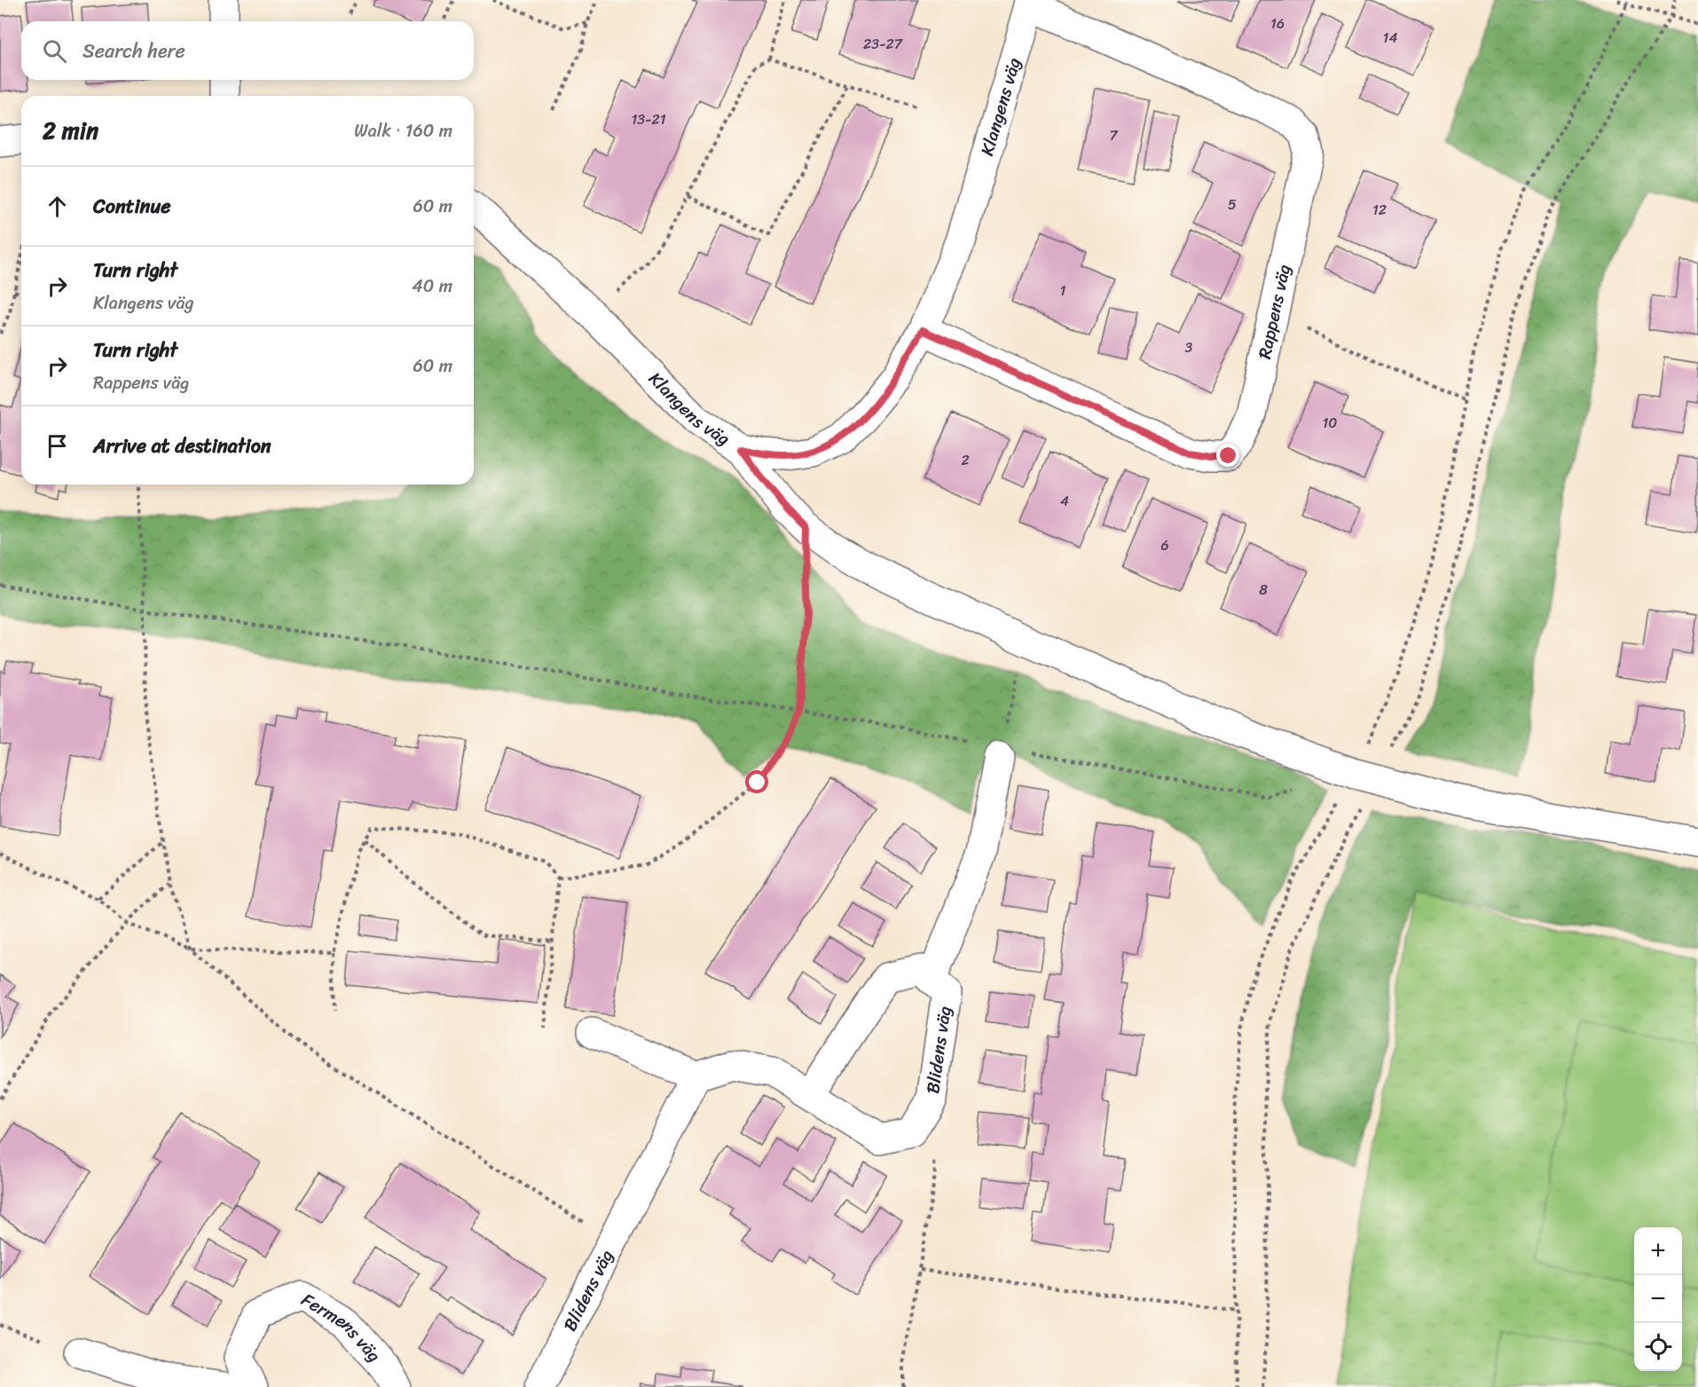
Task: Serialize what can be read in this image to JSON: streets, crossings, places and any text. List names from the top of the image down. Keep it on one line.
{"streets":{"street":["Klangens väg","Rappens väg","Blidens väg","Fermens väg"]},"crossings":[["Klangens väg","Rappens väg"]],"house_numbers":["16","14","23-27","13-21","7","5","12","1","3","10","2","4","6","8"],"page":{"search":"Search here","heading":["2 min","Walk · 160 m"],"list":[["Continue","60 m"],["Turn right","Klangens väg","40 m"],["Turn right","Rappens väg","60 m"],"Arrive at destination"],"map_buttons":["+","−"]}}
